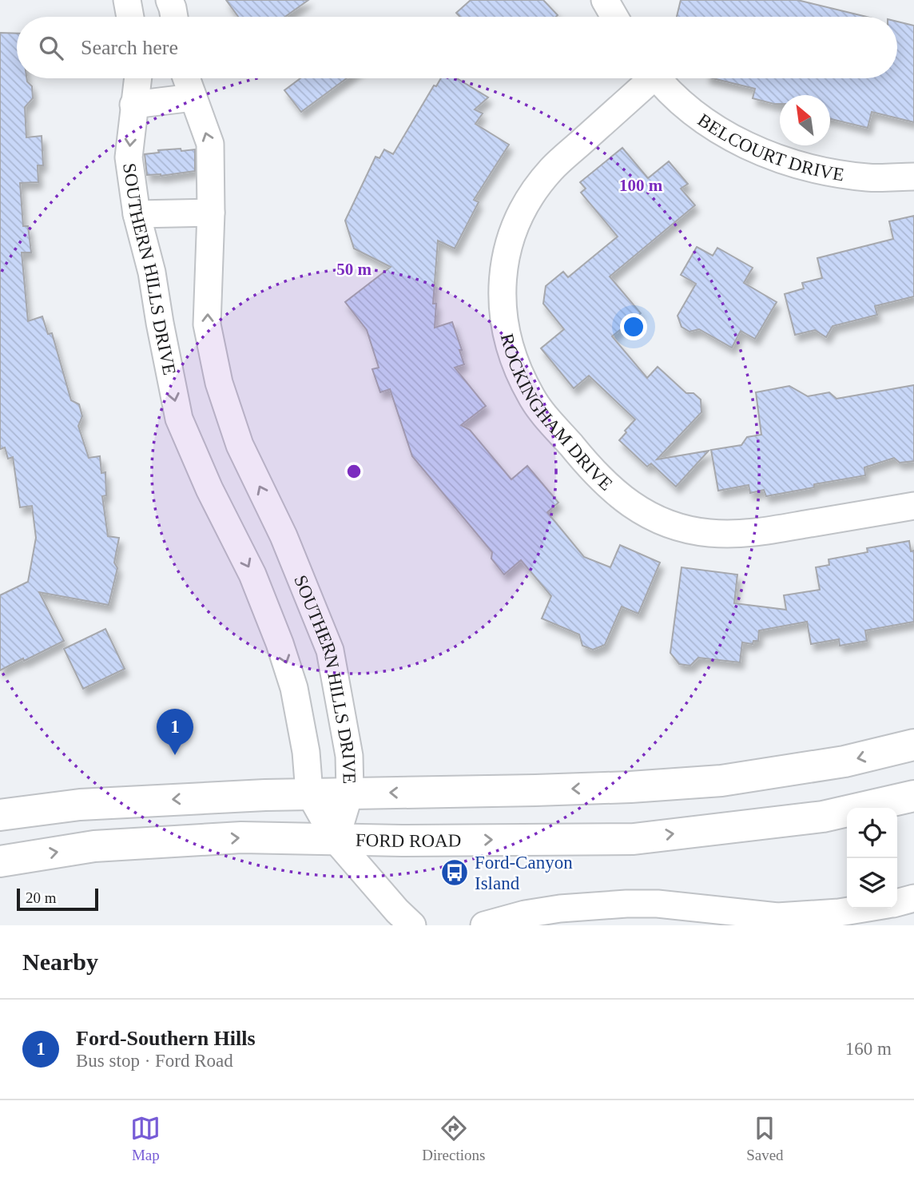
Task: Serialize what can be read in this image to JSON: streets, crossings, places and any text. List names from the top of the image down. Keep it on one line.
{"streets":{"main road":["FORD ROAD"],"street":["BELCOURT DRIVE","SOUTHERN HILLS DRIVE","ROCKINGHAM DRIVE"]},"crossings":[["SOUTHERN HILLS DRIVE","FORD ROAD"]],"places":{"bus stop":["Ford-Canyon Island"]},"scale_bar":"20 m","north":"top left","page":{"search":"Search here","pins":"1","scale":"20 m","heading":"Nearby","list":[{"mark":"1","name":"Ford-Southern Hills","note":"Bus stop · Ford Road","value":"160 m"}],"nav":["Map","Directions","Saved"]},"rings":["100 m","50 m"]}
